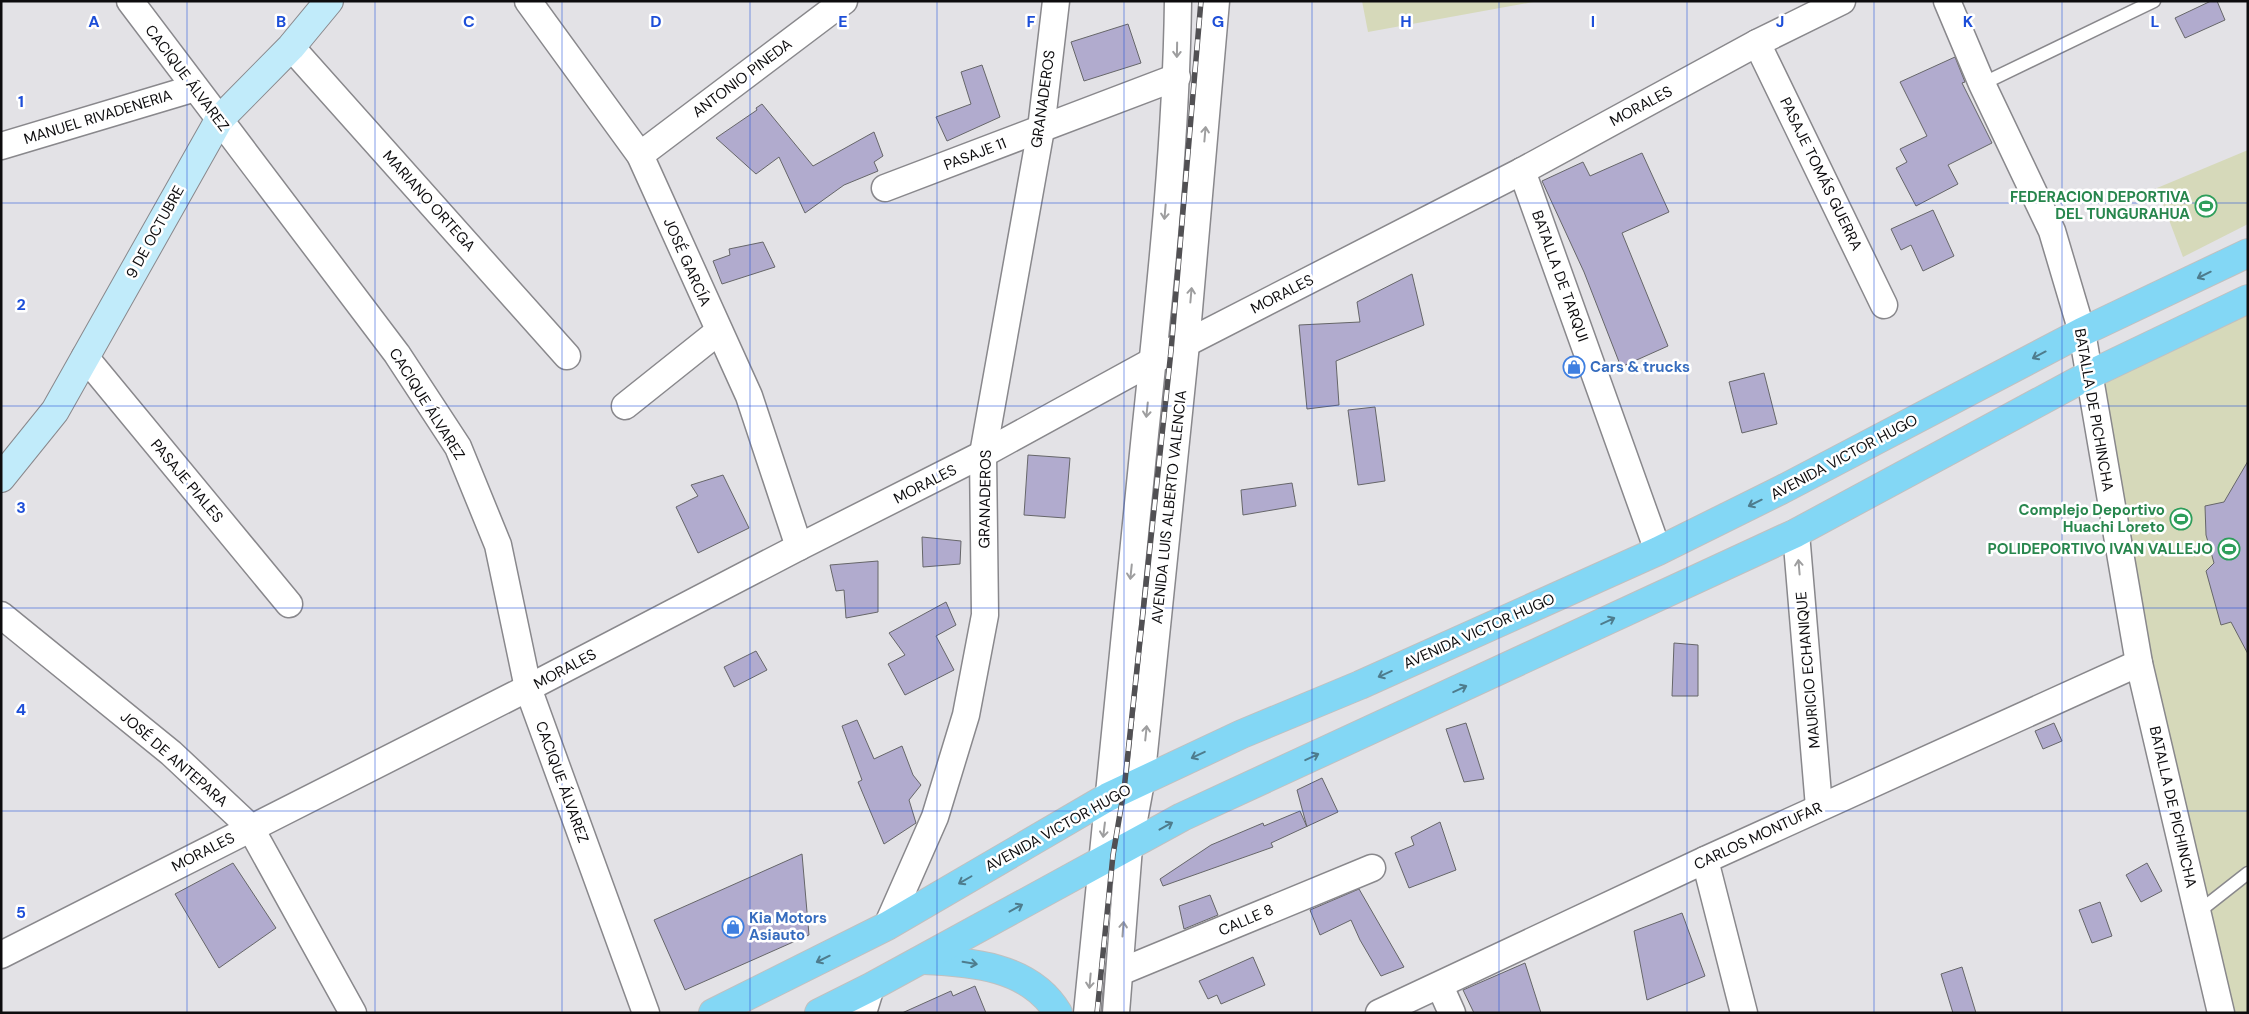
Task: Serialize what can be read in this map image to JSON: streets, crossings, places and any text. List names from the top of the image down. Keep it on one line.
{"streets":{"main road":["AVENIDA VICTOR HUGO"],"street":["CACIQUE ÁLVAREZ","ANTONIO PINEDA","GRANADEROS","MORALES","MANUEL RIVADENERIA","PASAJE 11","PASAJE TOMÁS GUERRA","MARIANO ORTEGA","9 DE OCTUBRE","JOSÉ GARCÍA","BATALLA DE TARQUI","BATALLA DE PICHINCHA","PASAJE PIALES","AVENIDA LUIS ALBERTO VALENCIA","MAURICIO ECHANIQUE","JOSÉ DE ANTEPARA","CARLOS MONTUFAR","CALLE 8"]},"crossings":[["CACIQUE ÁLVAREZ","MORALES"],["CACIQUE ÁLVAREZ","MANUEL RIVADENERIA"],["CACIQUE ÁLVAREZ","9 DE OCTUBRE"],["ANTONIO PINEDA","JOSÉ GARCÍA"],["GRANADEROS","MORALES"],["GRANADEROS","PASAJE 11"],["GRANADEROS","AVENIDA VICTOR HUGO"],["MORALES","PASAJE TOMÁS GUERRA"],["MORALES","JOSÉ GARCÍA"],["MORALES","BATALLA DE TARQUI"],["MORALES","AVENIDA LUIS ALBERTO VALENCIA"],["MORALES","JOSÉ DE ANTEPARA"],["PASAJE 11","AVENIDA LUIS ALBERTO VALENCIA"],["MARIANO ORTEGA","9 DE OCTUBRE"],["9 DE OCTUBRE","PASAJE PIALES"],["BATALLA DE TARQUI","AVENIDA VICTOR HUGO"],["BATALLA DE PICHINCHA","AVENIDA VICTOR HUGO"],["BATALLA DE PICHINCHA","CARLOS MONTUFAR"],["AVENIDA VICTOR HUGO","AVENIDA LUIS ALBERTO VALENCIA"],["AVENIDA LUIS ALBERTO VALENCIA","CALLE 8"],["MAURICIO ECHANIQUE","CARLOS MONTUFAR"]],"one_way":["MAURICIO ECHANIQUE"],"places":{"sports":["FEDERACION DEPORTIVA DEL TUNGURAHUA","Complejo Deportivo Huachi Loreto","POLIDEPORTIVO IVAN VALLEJO"],"shop":["Cars & trucks","Kia Motors Asiauto"]},"grid":{"columns":["A","B","C","D","E","F","G","H","I","J","K","L"],"rows":["1","2","3","4","5"]}}
